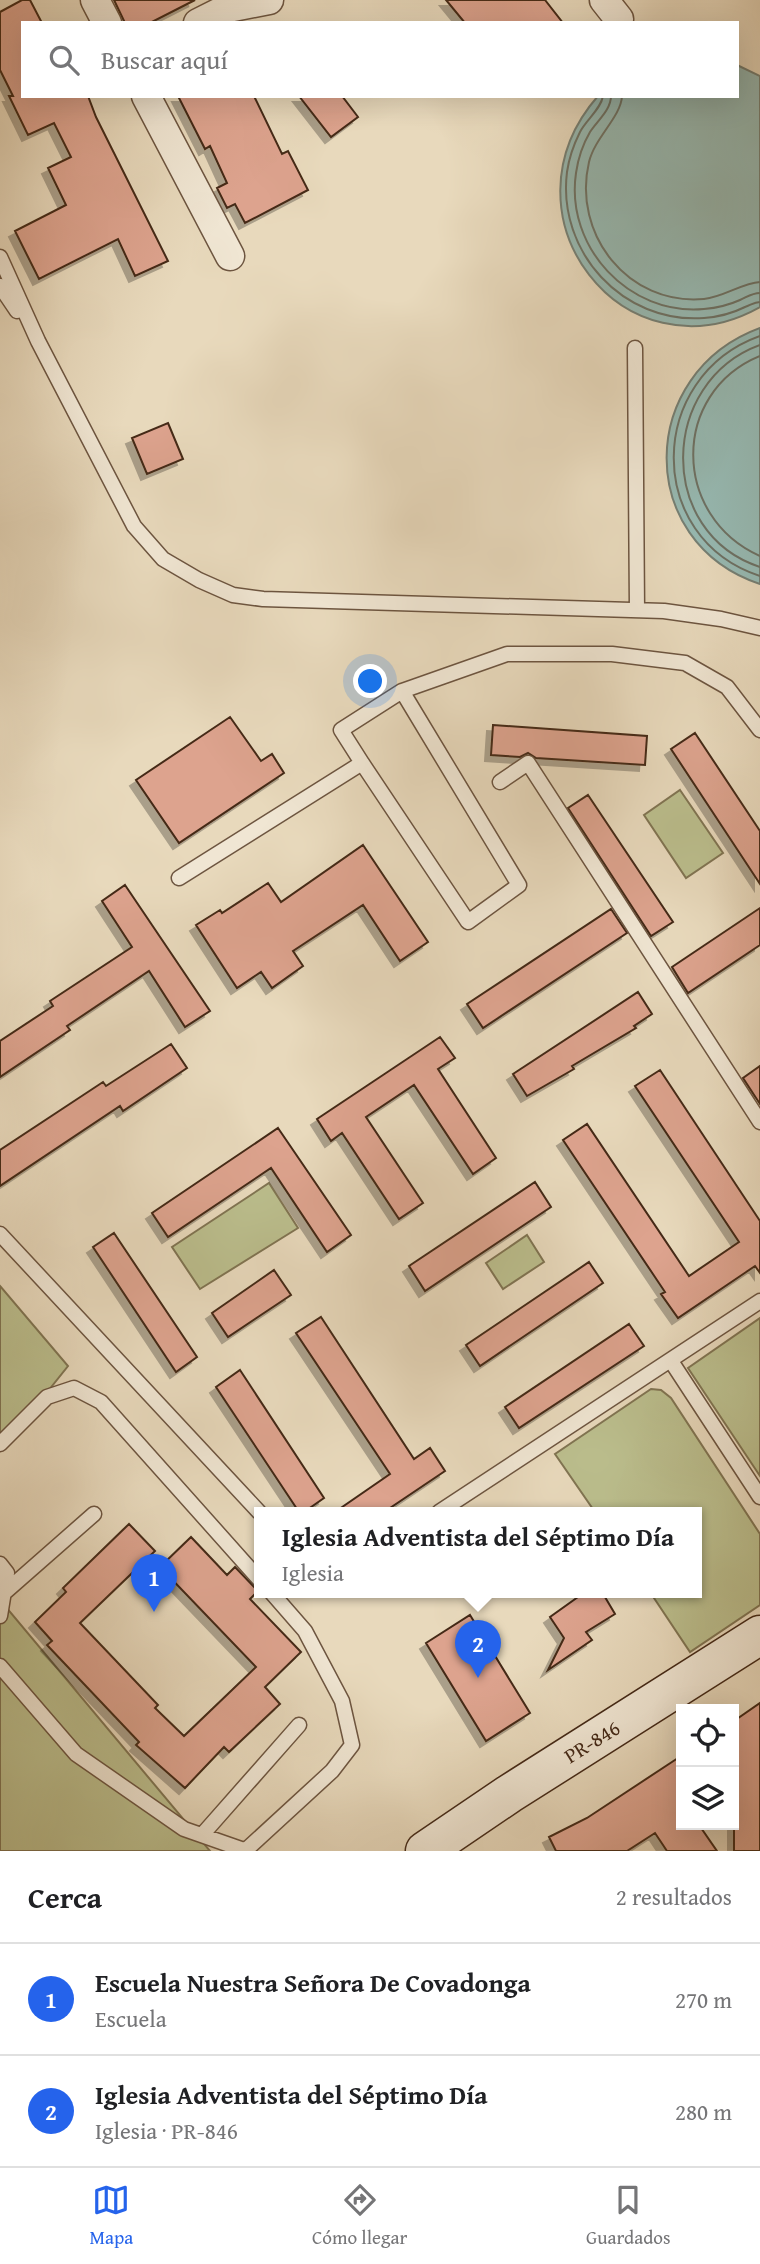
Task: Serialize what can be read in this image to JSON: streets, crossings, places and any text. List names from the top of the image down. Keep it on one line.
{"streets":{"street":["PR-846"]},"page":{"search":"Buscar aquí","popup":["Iglesia Adventista del Séptimo Día","Iglesia"],"pins":["1","2"],"heading":["Cerca","2 resultados"],"list":[{"mark":"1","name":"Escuela Nuestra Señora De Covadonga","note":"Escuela","value":"270 m"},{"mark":"2","name":"Iglesia Adventista del Séptimo Día","note":"Iglesia · PR-846","value":"280 m"}],"nav":["Mapa","Cómo llegar","Guardados"]}}
